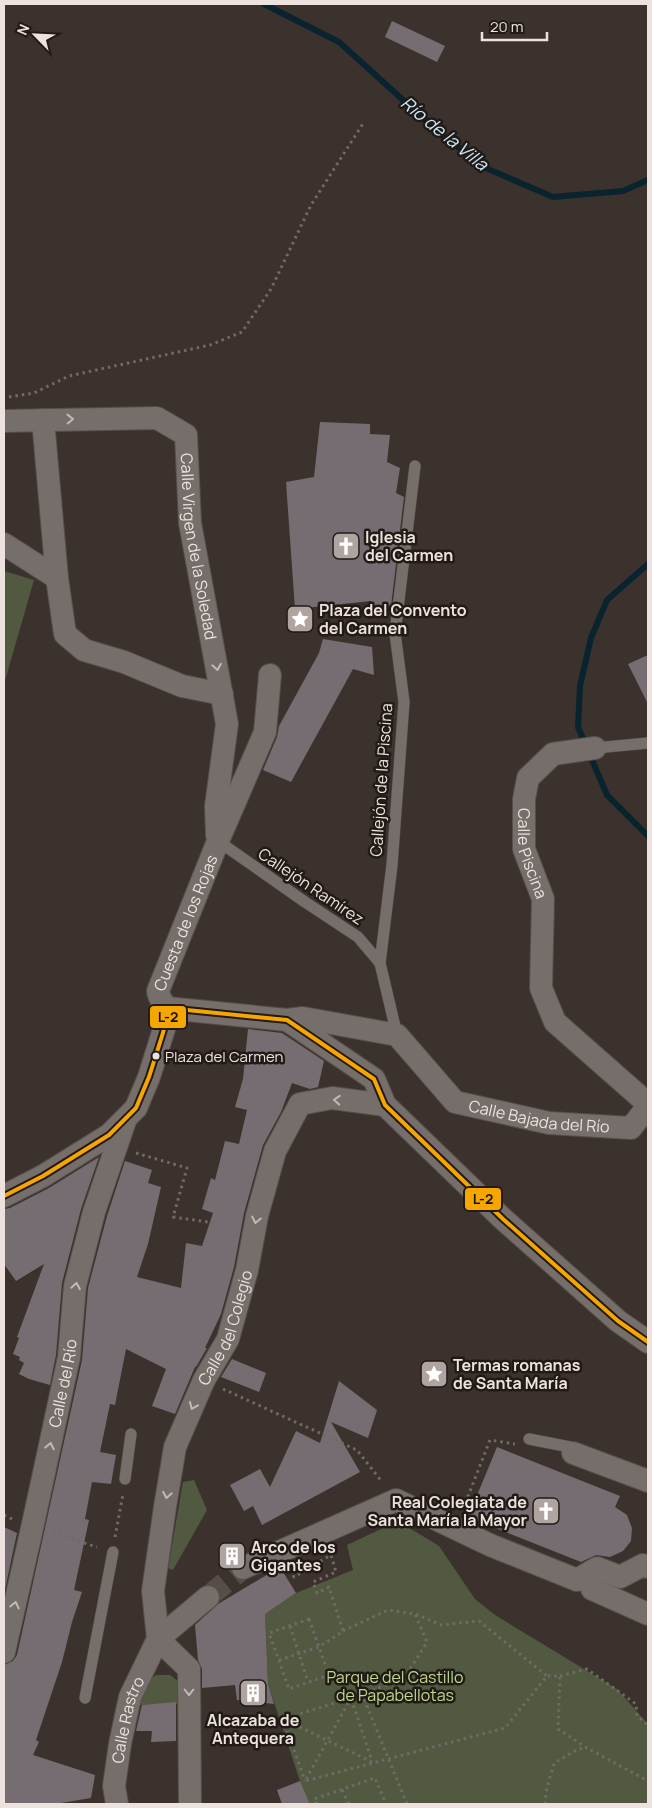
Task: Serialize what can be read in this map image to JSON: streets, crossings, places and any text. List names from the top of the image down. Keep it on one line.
{"streets":{"street":["Calle Virgen de la Soledad","Calle Piscina","Cuesta de los Rojas","Calle Bajada del Río","Calle del Colegio","Calle del Río","Calle Rastro"],"lane":["Callejón de la Piscina","Callejón Ramírez"]},"crossings":[["Calle Virgen de la Soledad","Callejón Ramírez"],["Calle Virgen de la Soledad","Cuesta de los Rojas"],["Callejón de la Piscina","Callejón Ramírez"],["Callejón de la Piscina","Calle Bajada del Río"],["Calle Piscina","Calle Bajada del Río"],["Callejón Ramírez","Cuesta de los Rojas"],["Cuesta de los Rojas","Calle del Río"],["Calle del Colegio","Calle Rastro"]],"one_way":["Calle del Colegio","Calle del Río"],"water":["Río de la Villa"],"parks":["Parque del Castillo de Papabellotas"],"places":{"church":["Iglesia del Carmen","Real Colegiata de Santa María la Mayor"],"place":["Plaza del Convento del Carmen","Termas romanas de Santa María"],"other":["Plaza del Carmen"],"building":["Arco de los Gigantes","Alcazaba de Antequera"]},"lines":["transit line L-2"],"scale_bar":"20 m","north":"top left"}
